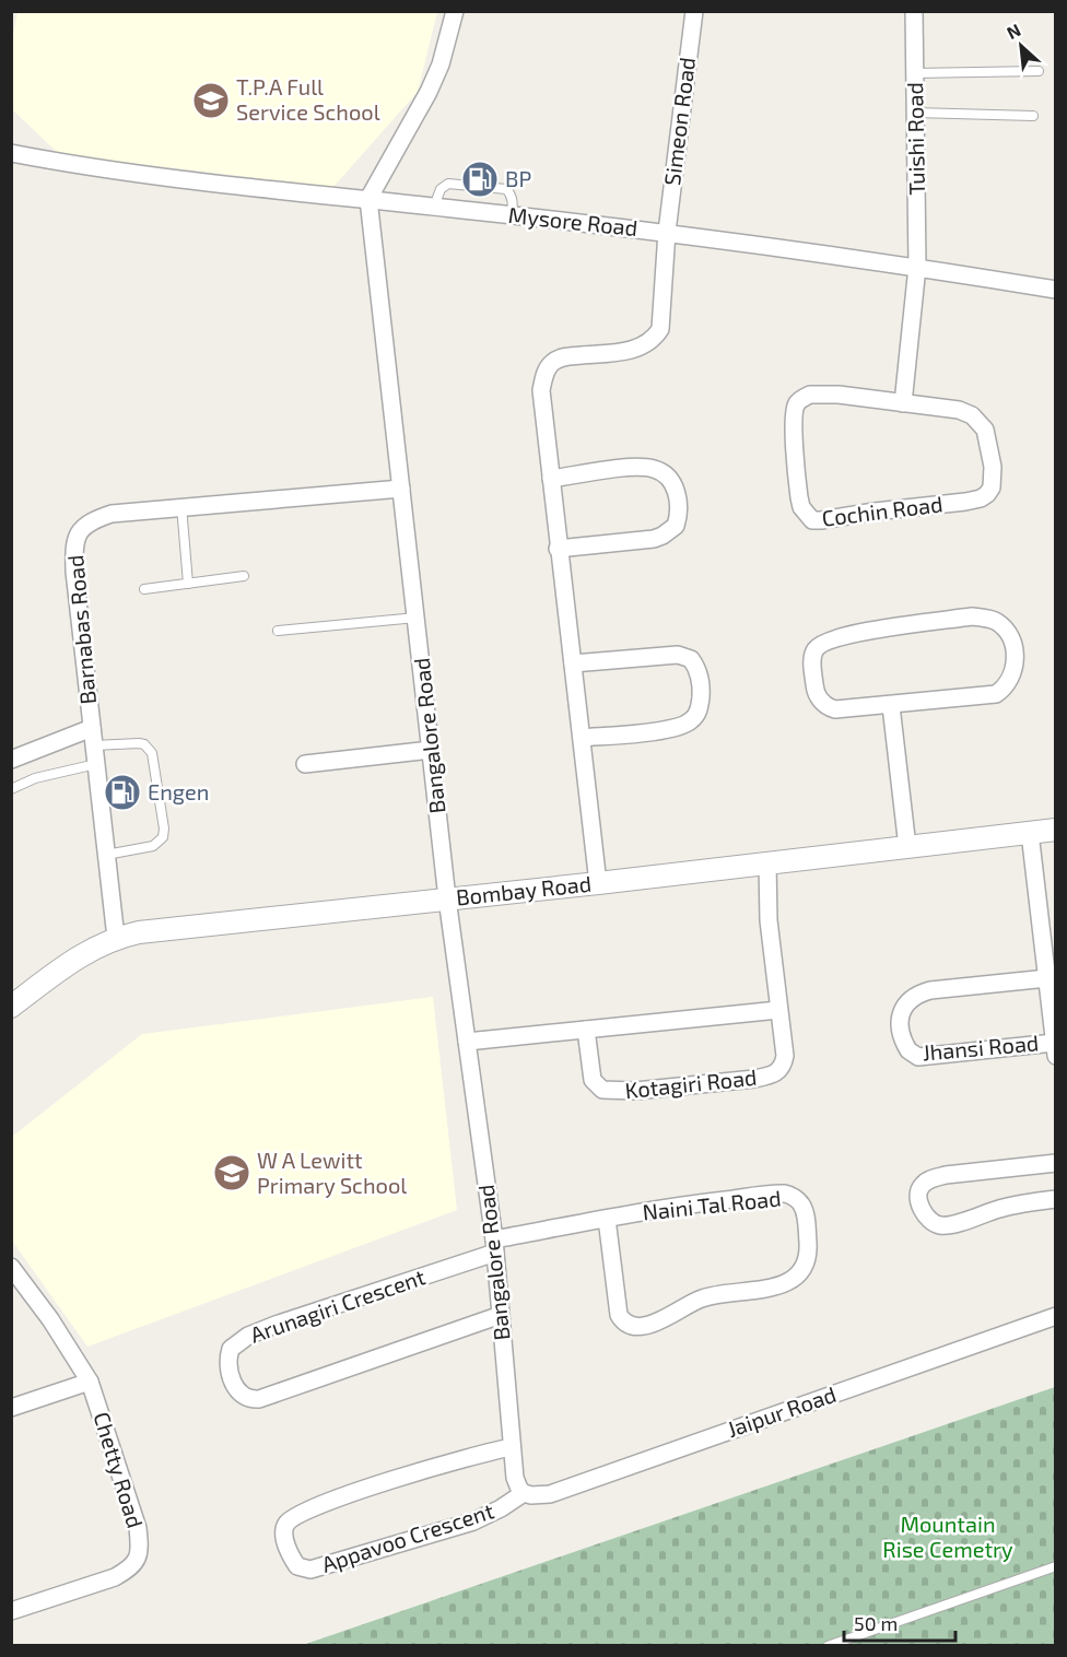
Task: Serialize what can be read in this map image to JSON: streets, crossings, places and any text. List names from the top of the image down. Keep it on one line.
{"streets":{"street":["Simeon Road","Tuishi Road","Mysore Road","Cochin Road","Barnabas Road","Bangalore Road","Bombay Road","Jhansi Road","Kotagiri Road","Naini Tal Road","Arunagiri Crescent","Jaipur Road","Chetty Road","Appavoo Crescent"]},"crossings":[["Simeon Road","Mysore Road"],["Simeon Road","Bombay Road"],["Tuishi Road","Mysore Road"],["Mysore Road","Bangalore Road"],["Barnabas Road","Bangalore Road"],["Barnabas Road","Bombay Road"],["Bangalore Road","Bombay Road"],["Bangalore Road","Naini Tal Road"],["Bangalore Road","Arunagiri Crescent"],["Bangalore Road","Jaipur Road"],["Bangalore Road","Appavoo Crescent"],["Bombay Road","Jhansi Road"],["Bombay Road","Kotagiri Road"],["Naini Tal Road","Arunagiri Crescent"],["Jaipur Road","Appavoo Crescent"]],"parks":["Mountain Rise Cemetry"],"places":{"school or university":["T.P.A Full Service School","W A Lewitt Primary School"],"fuel station":["BP","Engen"]},"scale_bar":"50 m","north":"top left"}
